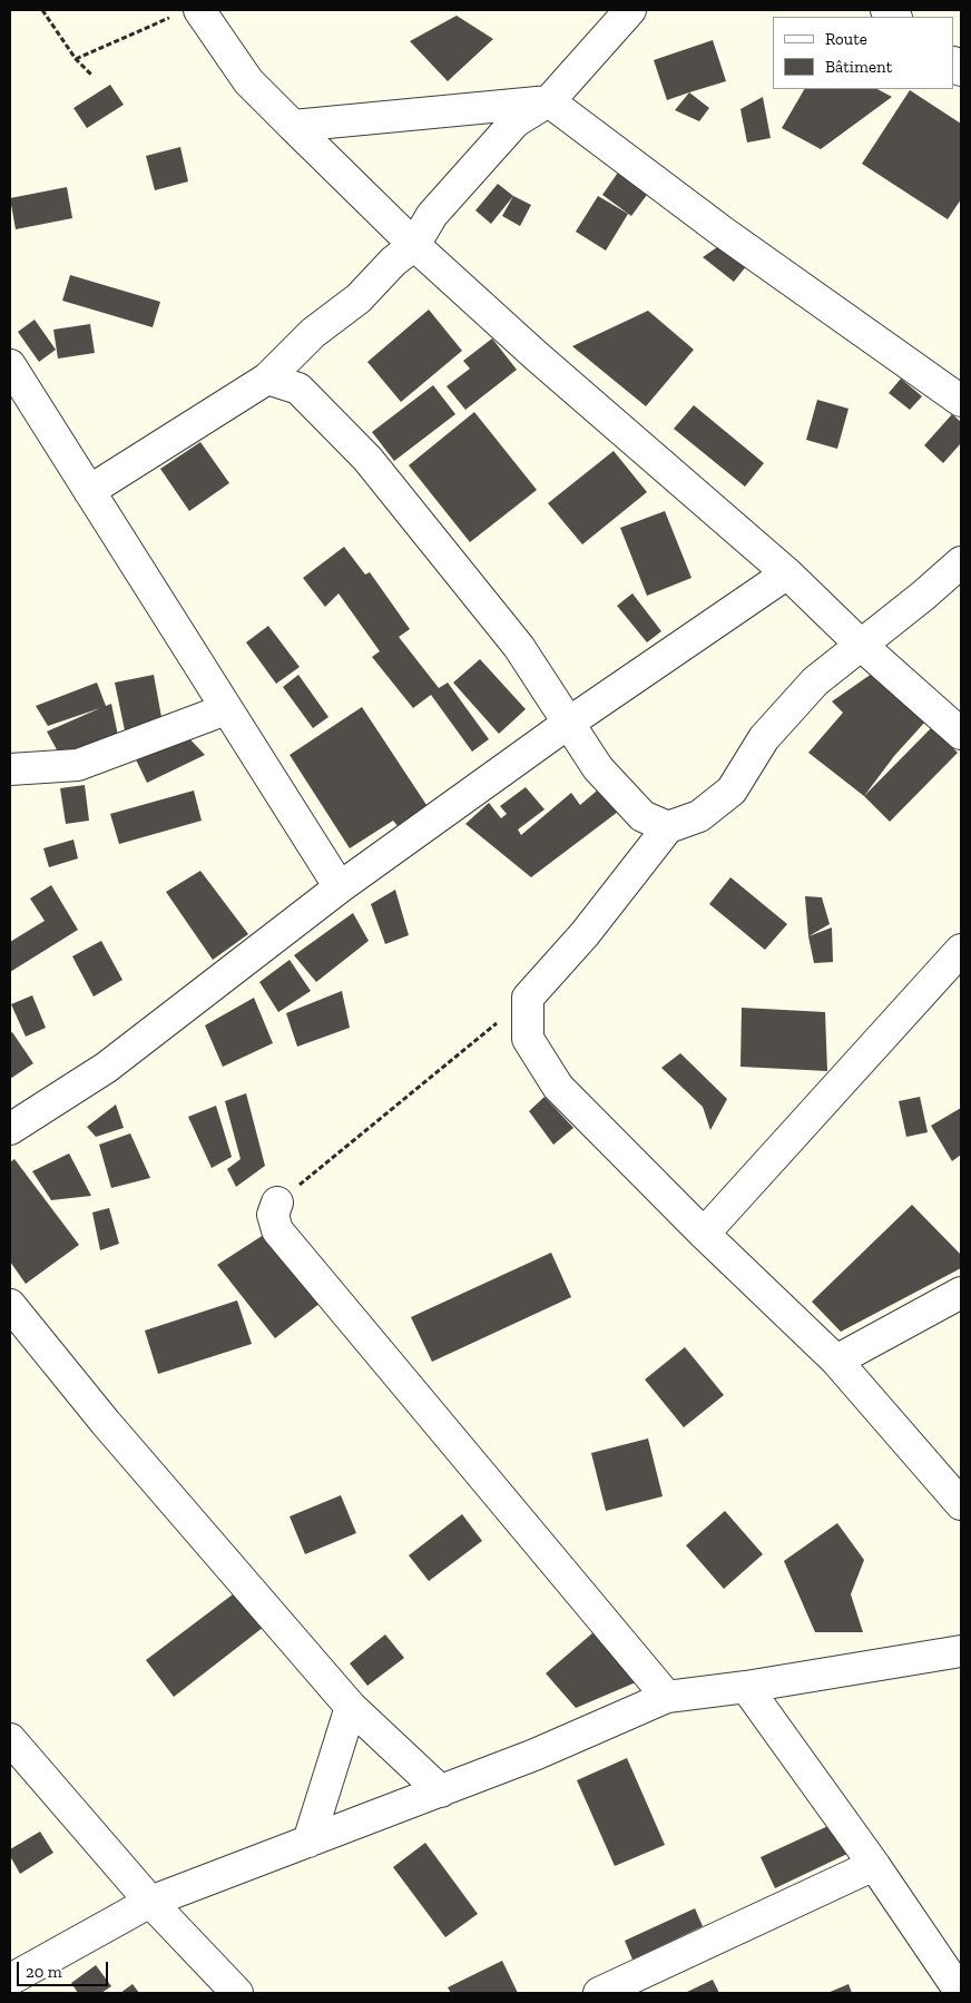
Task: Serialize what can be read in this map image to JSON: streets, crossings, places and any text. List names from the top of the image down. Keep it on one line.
{"legend":["Route","Bâtiment"],"scale_bar":"20 m"}
